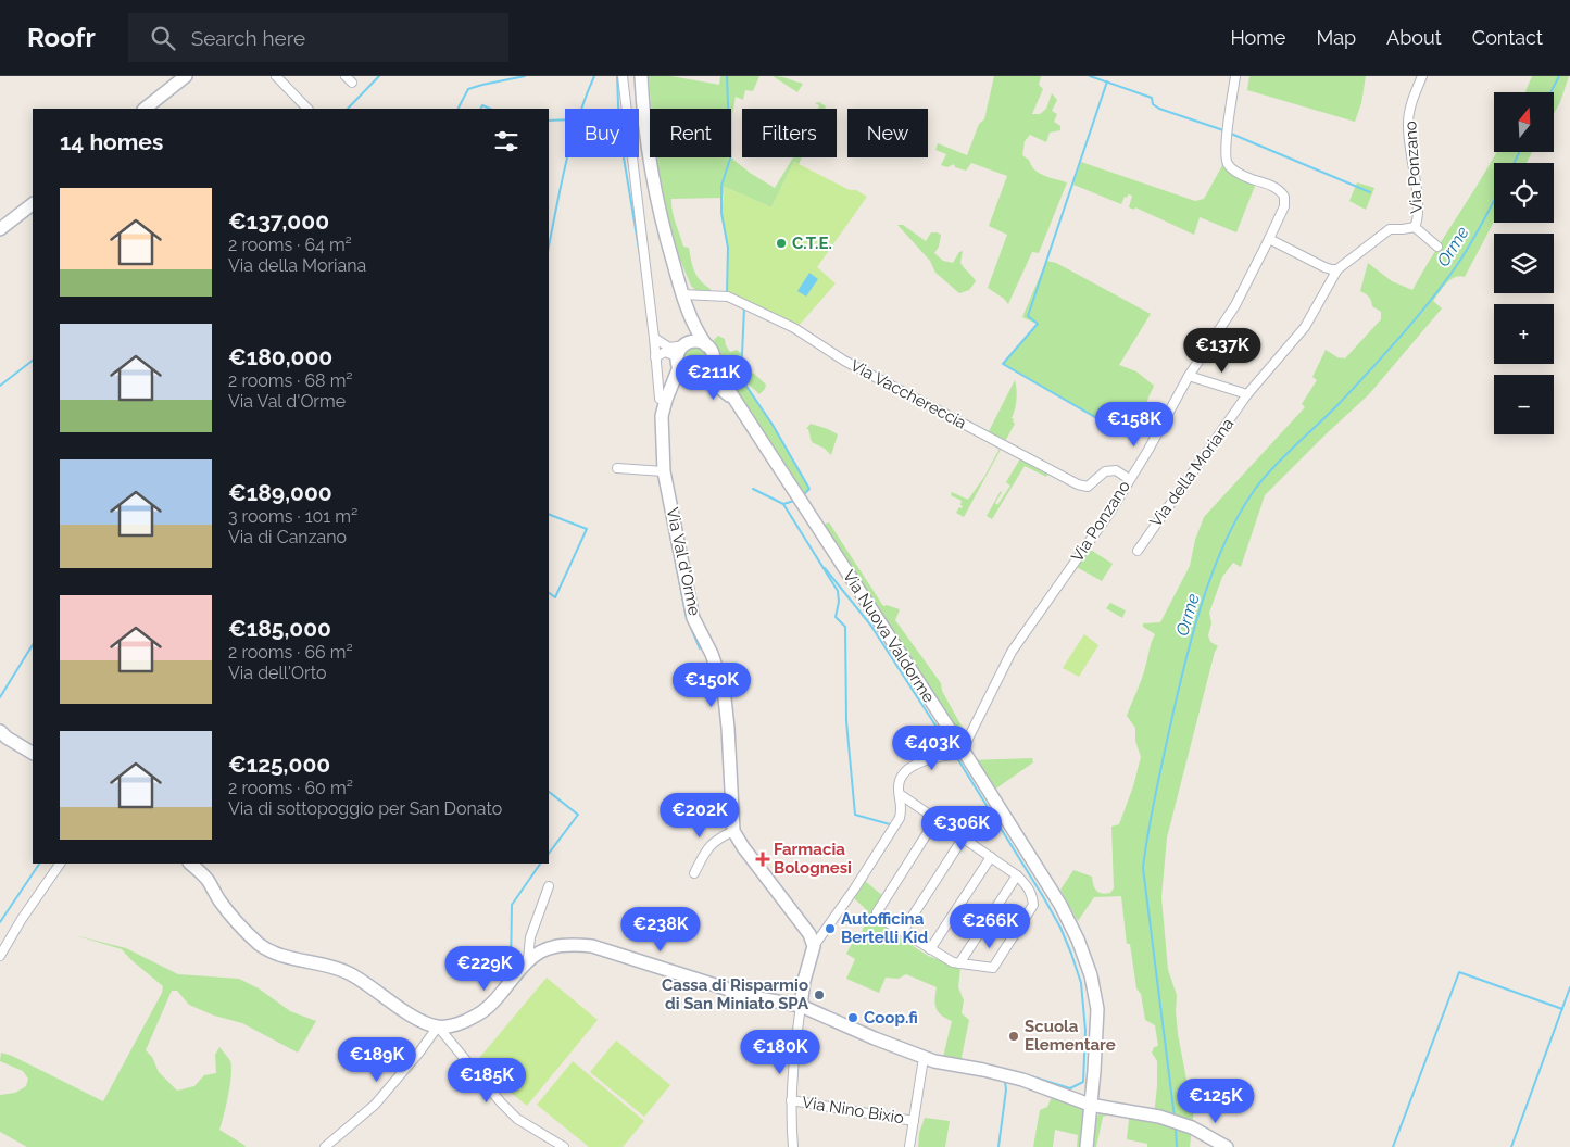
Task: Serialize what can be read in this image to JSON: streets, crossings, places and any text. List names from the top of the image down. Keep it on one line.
{"streets":{"street":["Via Ponzano","Via Vacchereccia","Via della Moriana","Via Val d'Orme","Via Nuova Valdorme","Via Nino Bixio"]},"crossings":[["Via Ponzano","Via Vacchereccia"],["Via Ponzano","Via della Moriana"],["Via Ponzano","Via Nuova Valdorme"],["Via Vacchereccia","Via Nuova Valdorme"],["Via Val d'Orme","Via Nuova Valdorme"]],"water":["Orme"],"places":{"other":["C.T.E.","Autofficina Bertelli Kid","Cassa di Risparmio di San Miniato SPA","Coop.fi","Scuola Elementare"],"health":["Farmacia Bolognesi"]},"north":"top","page":{"header":"Roofr","search":"Search here","nav":["Home","Map","About","Contact"],"map_buttons":["+","−"],"chip":["Buy","Rent","Filters","New"],"heading":"14 homes","list":[{"name":"€137,000","note":"2 rooms · 64 m² · Via della Moriana"},{"name":"€180,000","note":"2 rooms · 68 m² · Via Val d'Orme"},{"name":"€189,000","note":"3 rooms · 101 m² · Via di Canzano"},{"name":"€185,000","note":"2 rooms · 66 m² · Via dell'Orto"},{"name":"€125,000","note":"2 rooms · 60 m² · Via di sottopoggio per San Donato"}],"price":["€137K","€211K","€158K","€150K","€403K","€202K","€306K","€266K","€238K","€229K","€180K","€189K","€185K","€125K"]}}
